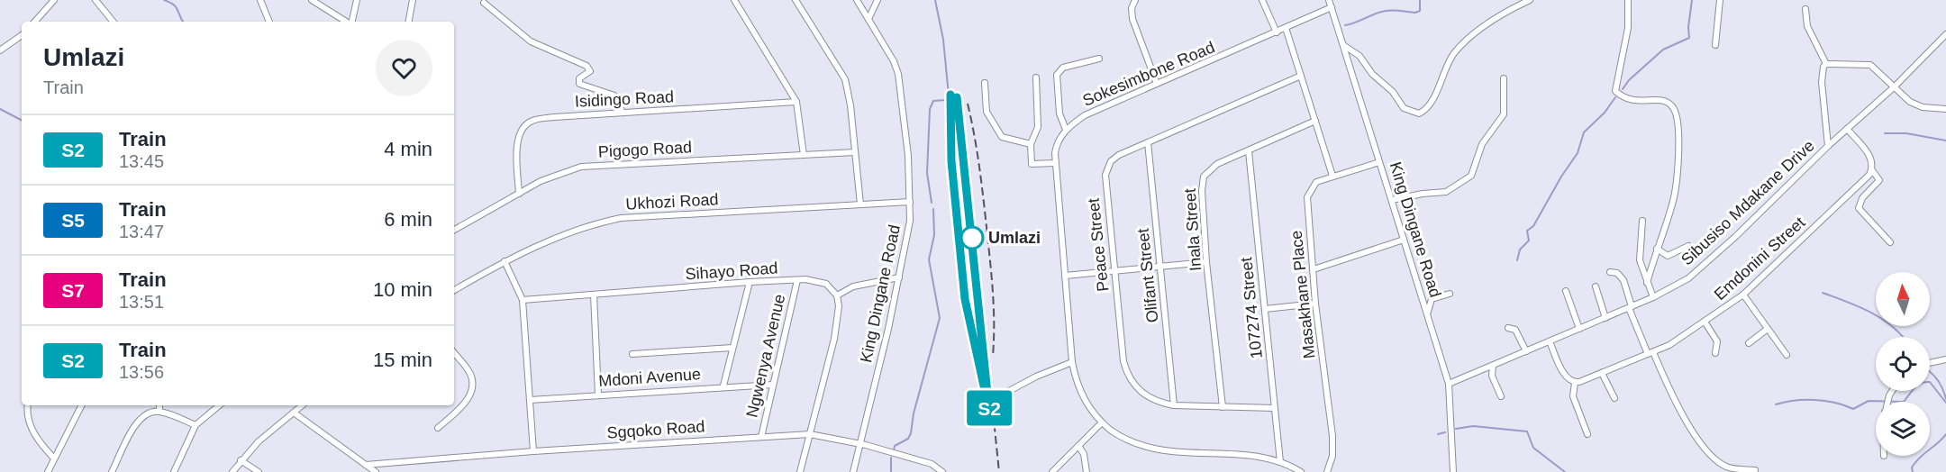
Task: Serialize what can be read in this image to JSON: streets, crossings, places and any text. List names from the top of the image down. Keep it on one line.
{"streets":{"street":["Sokesimbone Road","Isidingo Road","Pigogo Road","Ukhozi Road","Sibusiso Mdakane Drive","Inala Street","King Dingane Road","Peace Street","Emdonini Street","Sihayo Road","Olifant Street","Masakhane Place","107274 Street","Ngwenya Avenue","Mdoni Avenue","Sgqoko Road"]},"crossings":[["Sokesimbone Road","King Dingane Road"],["Isidingo Road","Pigogo Road"],["Ukhozi Road","King Dingane Road"],["Sibusiso Mdakane Drive","King Dingane Road"],["Inala Street","Peace Street"],["Inala Street","107274 Street"],["King Dingane Road","Masakhane Place"],["King Dingane Road","Sgqoko Road"],["Peace Street","Olifant Street"],["Peace Street","107274 Street"],["Sihayo Road","Ngwenya Avenue"],["Ngwenya Avenue","Mdoni Avenue"],["Ngwenya Avenue","Sgqoko Road"]],"places":["Umlazi"],"north":"top","page":{"on_map":"S2","heading":["Umlazi","Train"],"list":[{"mark":"S2","name":"Train","note":"13:45","value":"4 min"},{"mark":"S5","name":"Train","note":"13:47","value":"6 min"},{"mark":"S7","name":"Train","note":"13:51","value":"10 min"},{"mark":"S2","name":"Train","note":"13:56","value":"15 min"}]}}
